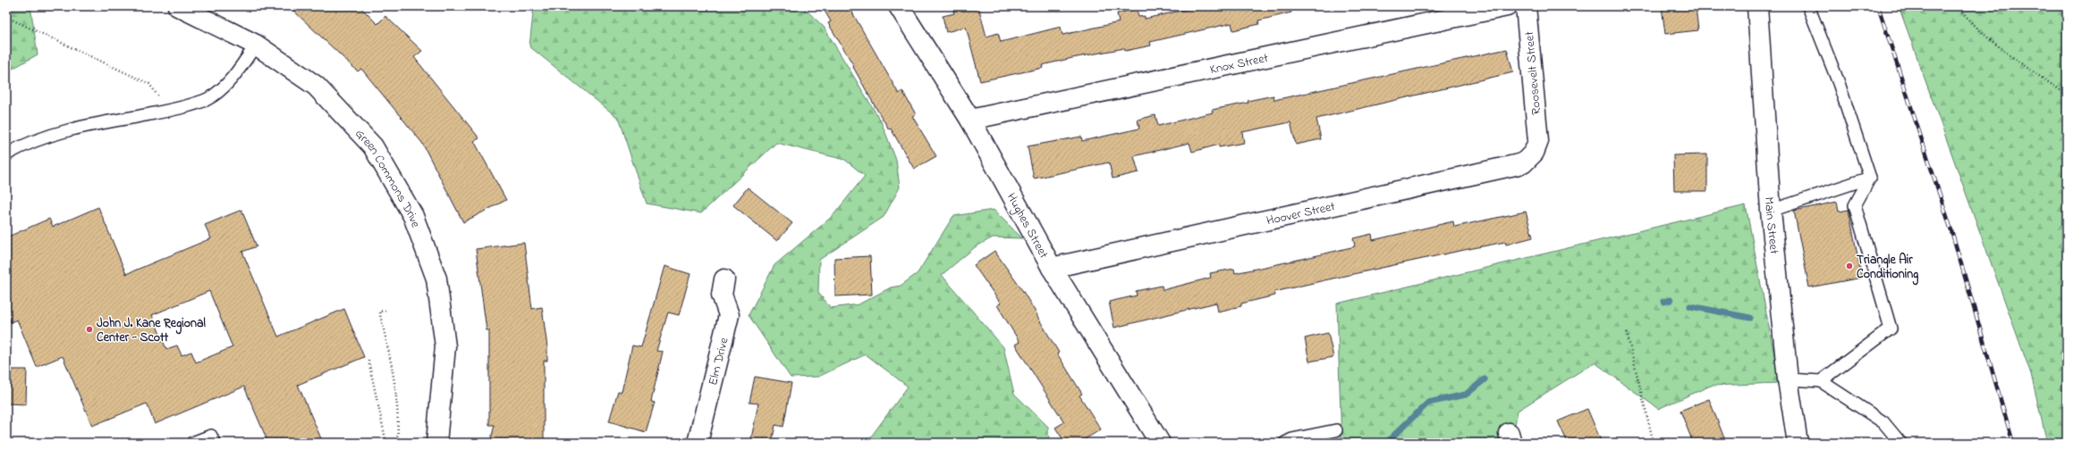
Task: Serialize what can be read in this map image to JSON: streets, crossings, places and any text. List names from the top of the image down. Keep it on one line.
{"streets":{"street":["Knox Street","Roosevelt Street","Green Commons Drive","Hoover Street","Hughes Street","Main Street","Elm Drive"]},"crossings":[["Knox Street","Hughes Street"],["Roosevelt Street","Hoover Street"],["Hoover Street","Hughes Street"]],"places":["Triangle Air Conditioning","John J. Kane Regional Center - Scott"]}
